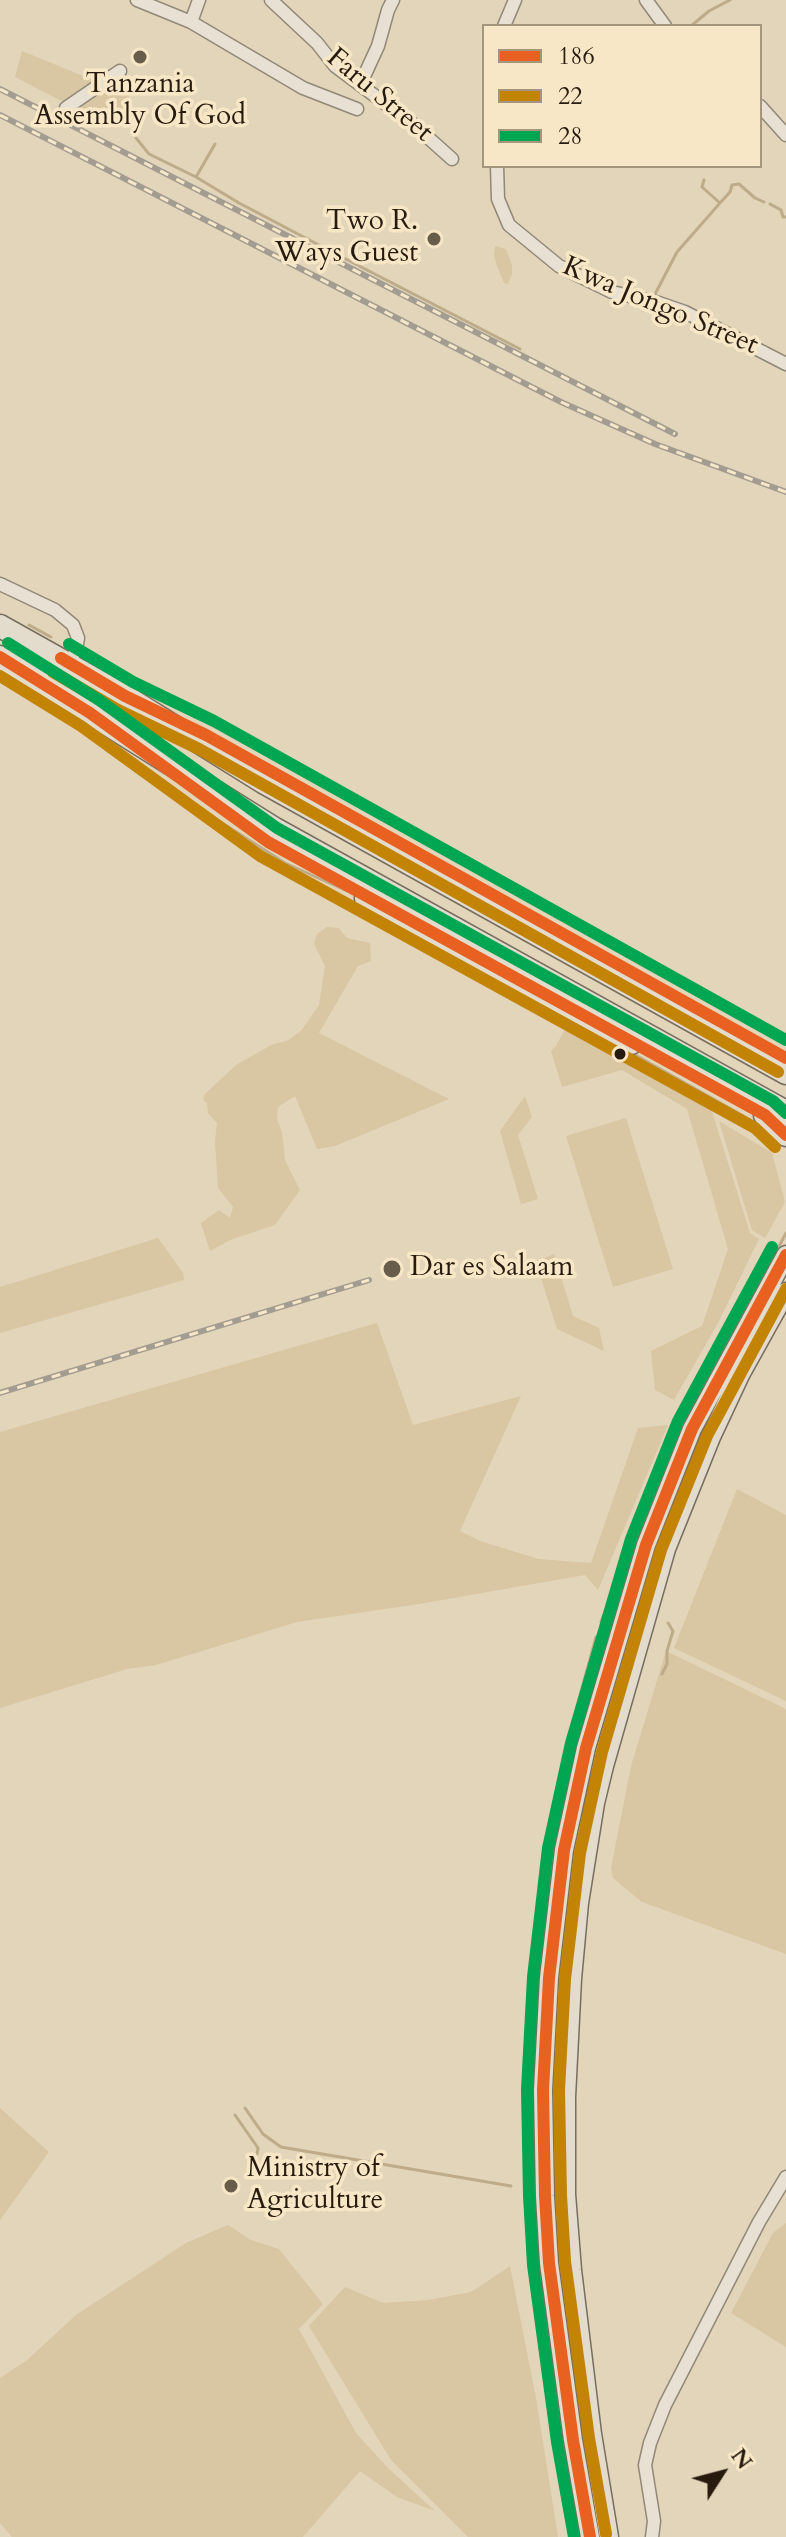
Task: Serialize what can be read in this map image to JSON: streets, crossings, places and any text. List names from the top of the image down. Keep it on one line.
{"streets":{"street":["Faru Street","Kwa Jongo Street"]},"places":["Tanzania Assembly Of God","Two R. Ways Guest","Dar es Salaam","Ministry of Agriculture"],"lines":["transit line 28","transit line 186","transit line 22"],"legend":["186","22","28"],"north":"top right"}
